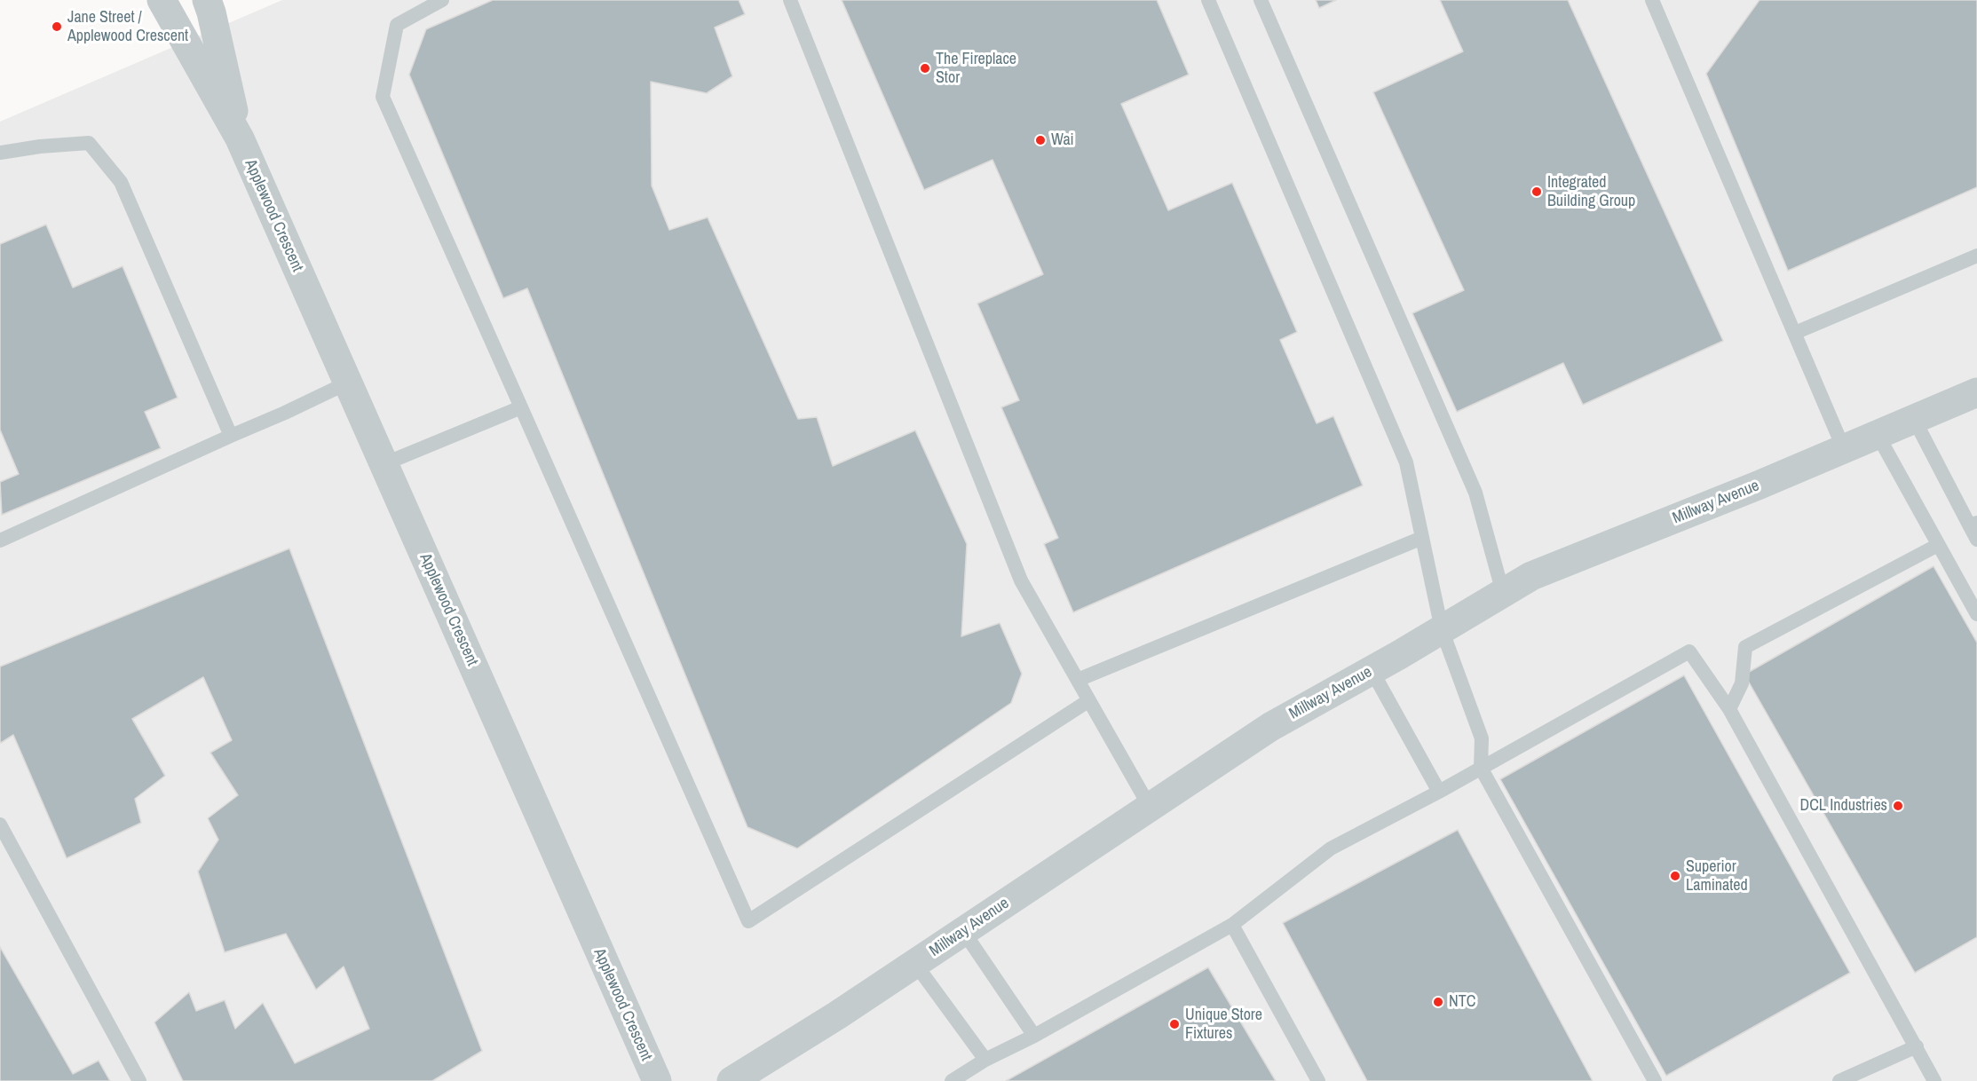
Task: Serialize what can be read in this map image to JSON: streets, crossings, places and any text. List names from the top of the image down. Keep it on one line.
{"streets":{"street":["Applewood Crescent","Millway Avenue"]},"places":["Jane Street / Applewood Crescent","The Fireplace Stor","Wai","Integrated Building Group","DCL Industries","Superior Laminated","NTC","Unique Store Fixtures"]}
